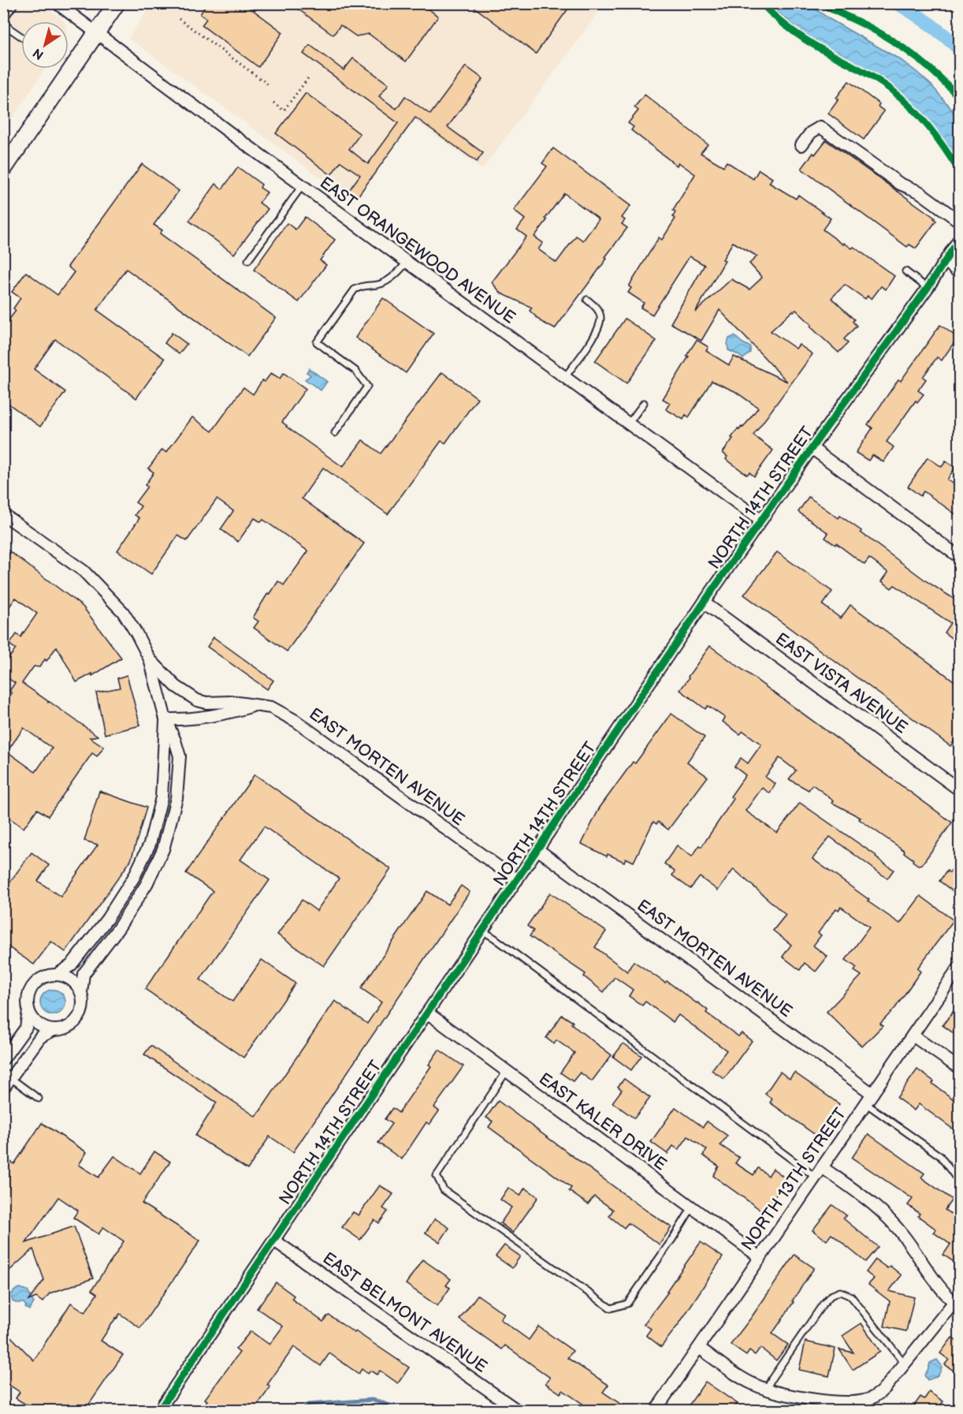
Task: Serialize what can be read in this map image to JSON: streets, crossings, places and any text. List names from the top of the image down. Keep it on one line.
{"streets":{"street":["EAST ORANGEWOOD AVENUE","NORTH 14TH STREET","EAST VISTA AVENUE","EAST MORTEN AVENUE","EAST KALER DRIVE","NORTH 13TH STREET","EAST BELMONT AVENUE"]},"crossings":[["EAST ORANGEWOOD AVENUE","NORTH 14TH STREET"],["NORTH 14TH STREET","EAST VISTA AVENUE"],["NORTH 14TH STREET","EAST MORTEN AVENUE"],["NORTH 14TH STREET","EAST KALER DRIVE"],["NORTH 14TH STREET","EAST BELMONT AVENUE"],["EAST MORTEN AVENUE","NORTH 13TH STREET"],["EAST KALER DRIVE","NORTH 13TH STREET"]],"north":"bottom left"}
